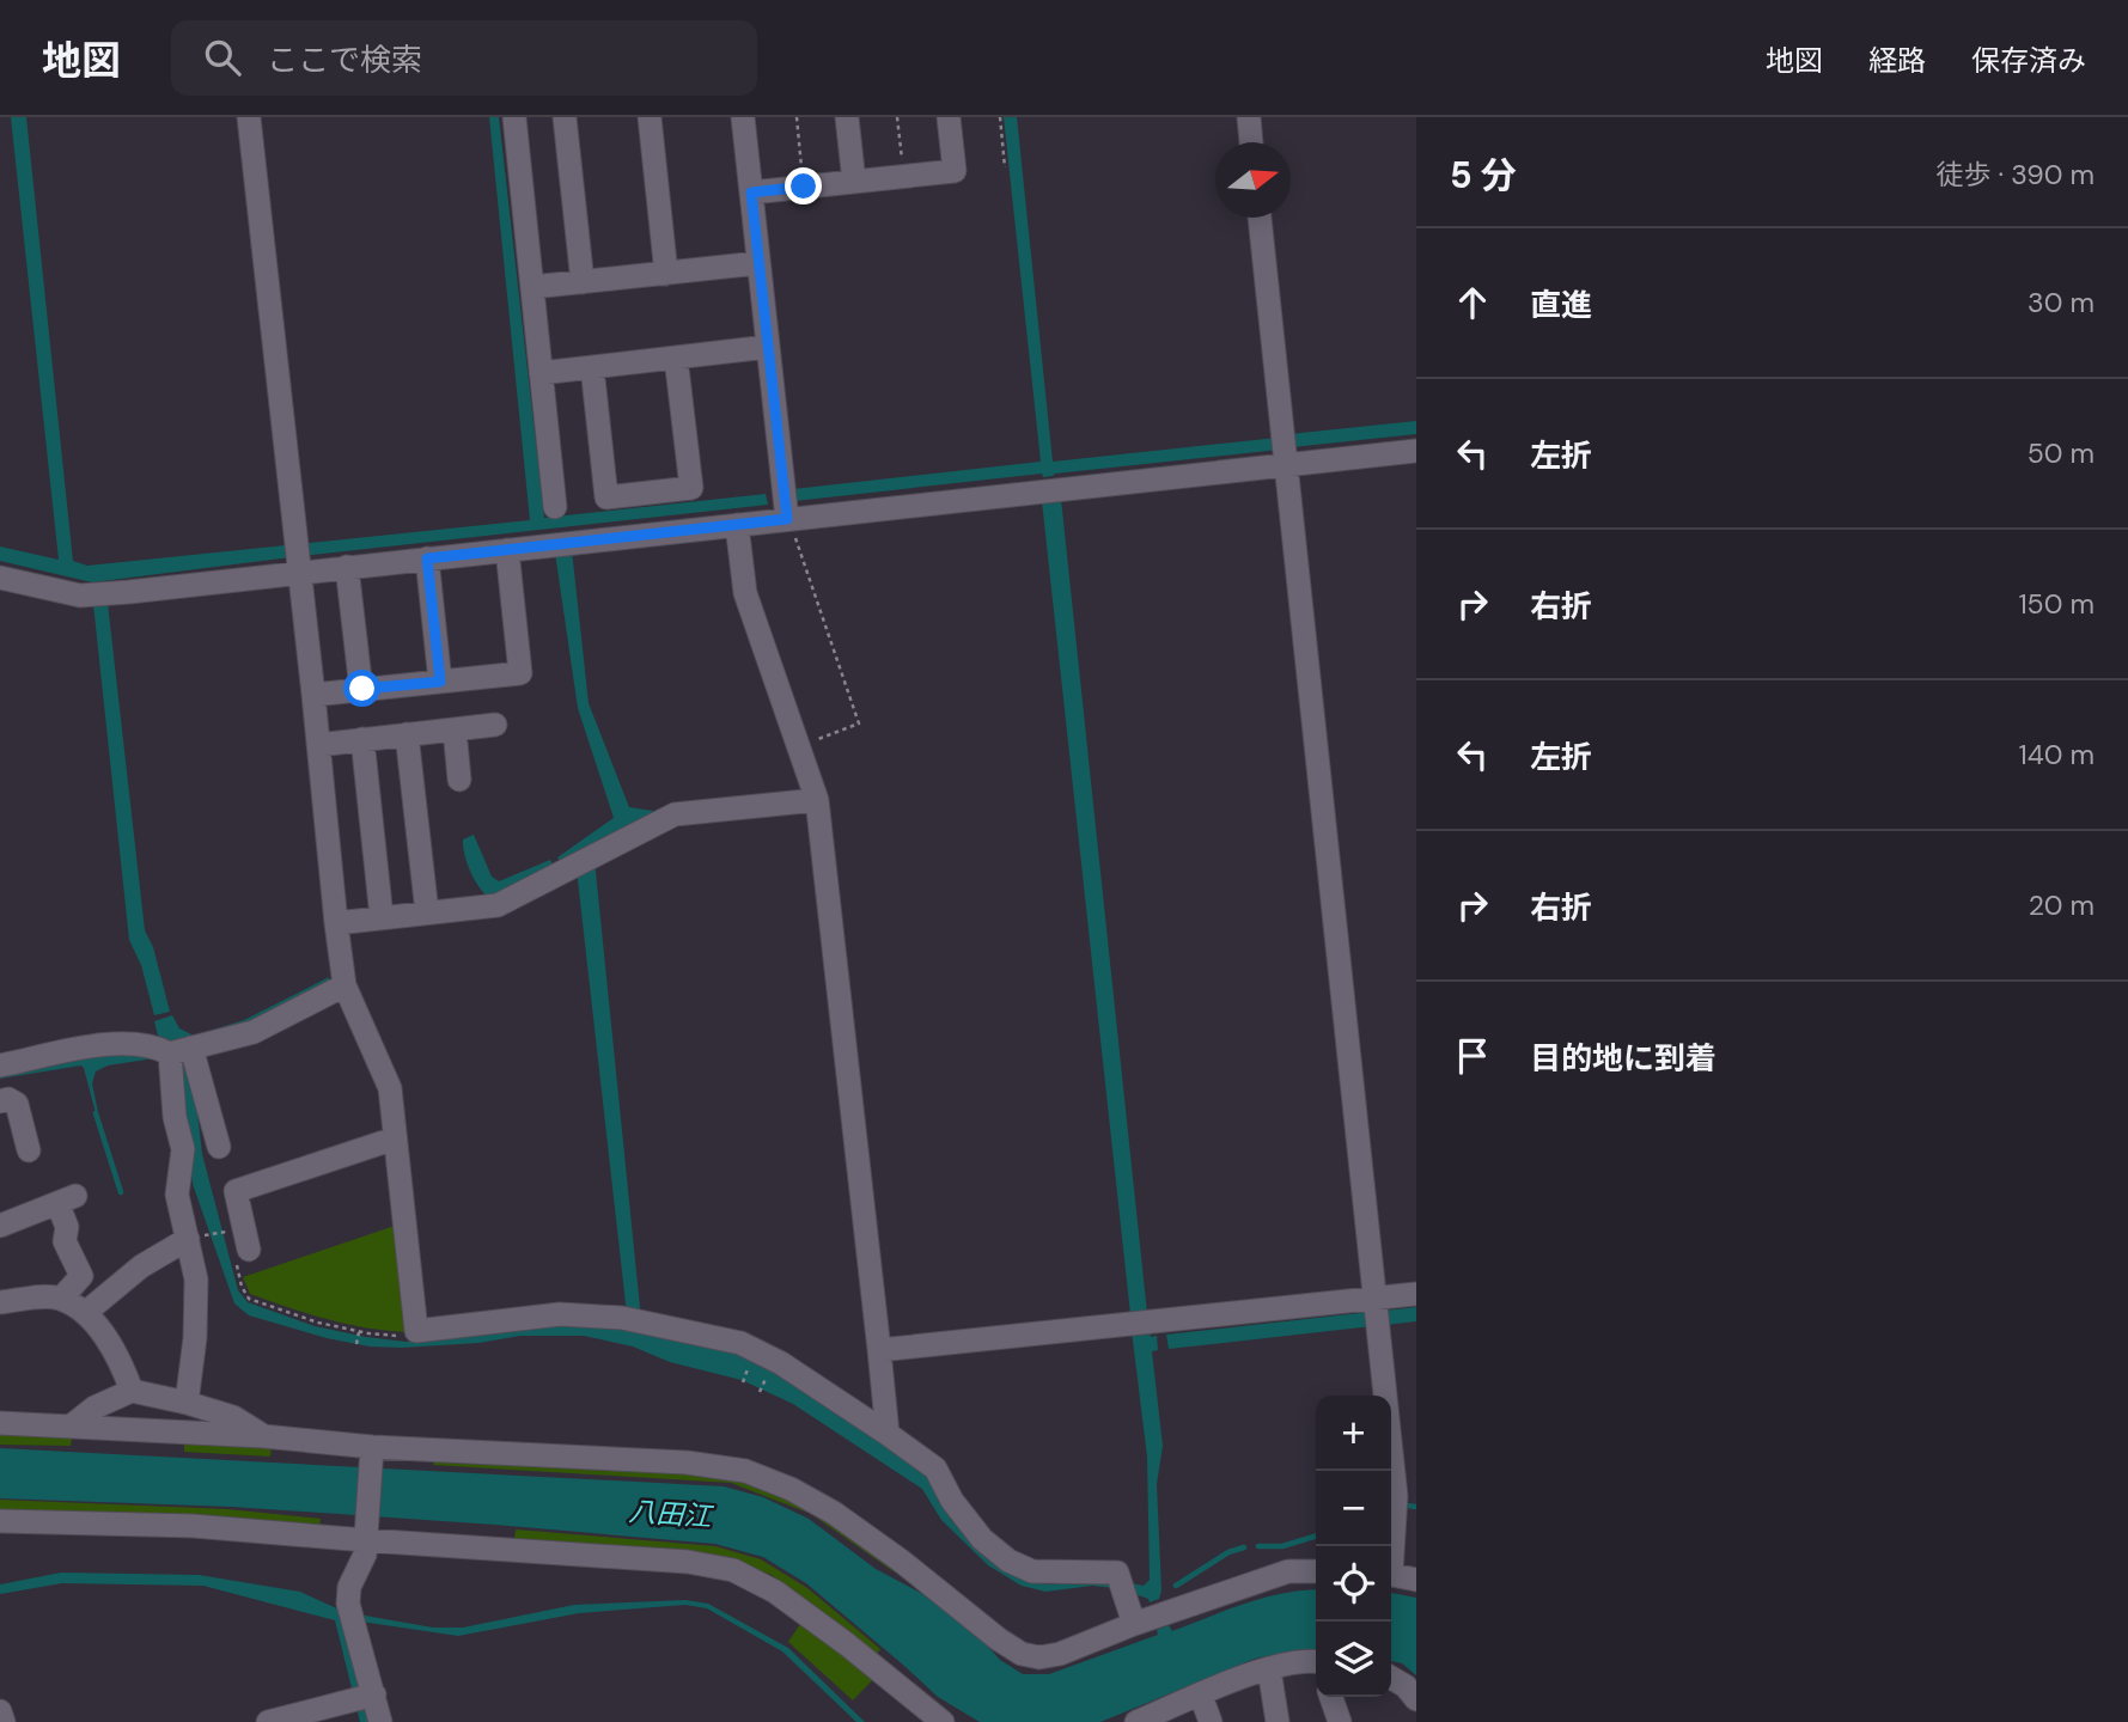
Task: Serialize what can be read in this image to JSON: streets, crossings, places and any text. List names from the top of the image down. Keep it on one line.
{"water":["八田江"],"north":"right","page":{"header":"地図","search":"ここで検索","nav":["地図","経路","保存済み"],"heading":["5 分","徒歩 · 390 m"],"list":[["直進","30 m"],["左折","50 m"],["右折","150 m"],["左折","140 m"],["右折","20 m"],"目的地に到着"],"map_buttons":["+","−"]}}
